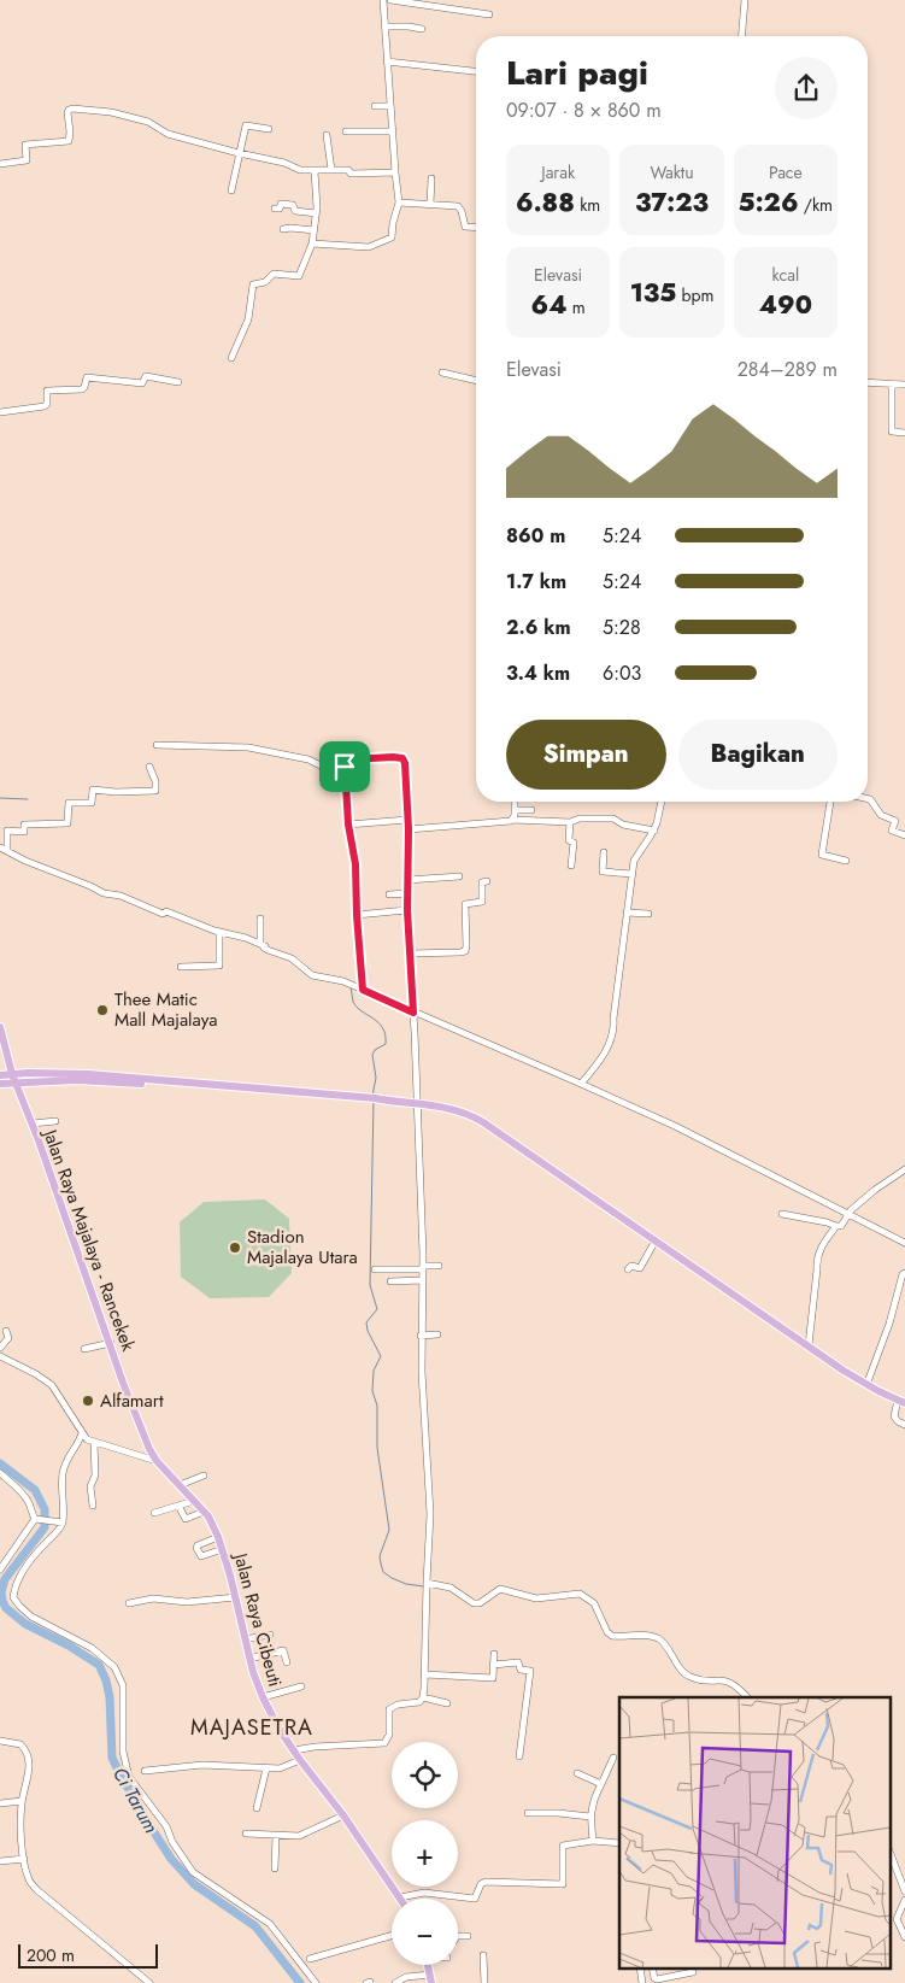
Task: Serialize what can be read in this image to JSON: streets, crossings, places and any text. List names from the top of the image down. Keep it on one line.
{"streets":{"main road":["Jalan Raya Majalaya - Rancekek","Jalan Raya Cibeuti"]},"crossings":[["Jalan Raya Majalaya - Rancekek","Jalan Raya Cibeuti"]],"districts":["MAJASETRA"],"water":["Ci Tarum"],"places":["Thee Matic Mall Majalaya","Stadion Majalaya Utara","Alfamart"],"scale_bar":"200 m","page":{"heading":["Lari pagi","09:07 · 8 × 860 m"],"stats":[["Jarak","6.88 km"],["Waktu","37:23"],["Pace","5:26 /km"],["Elevasi","64 m"],["135 bpm"],["kcal","490"]],"chart":["Elevasi","284–289 m"],"list":[{"name":"860 m","note":"5:24"},{"name":"1.7 km","note":"5:24"},{"name":"2.6 km","note":"5:28"},{"name":"3.4 km","note":"6:03"}],"buttons":["Simpan","Bagikan"],"map_buttons":["+","−"],"scale":"200 m"}}
